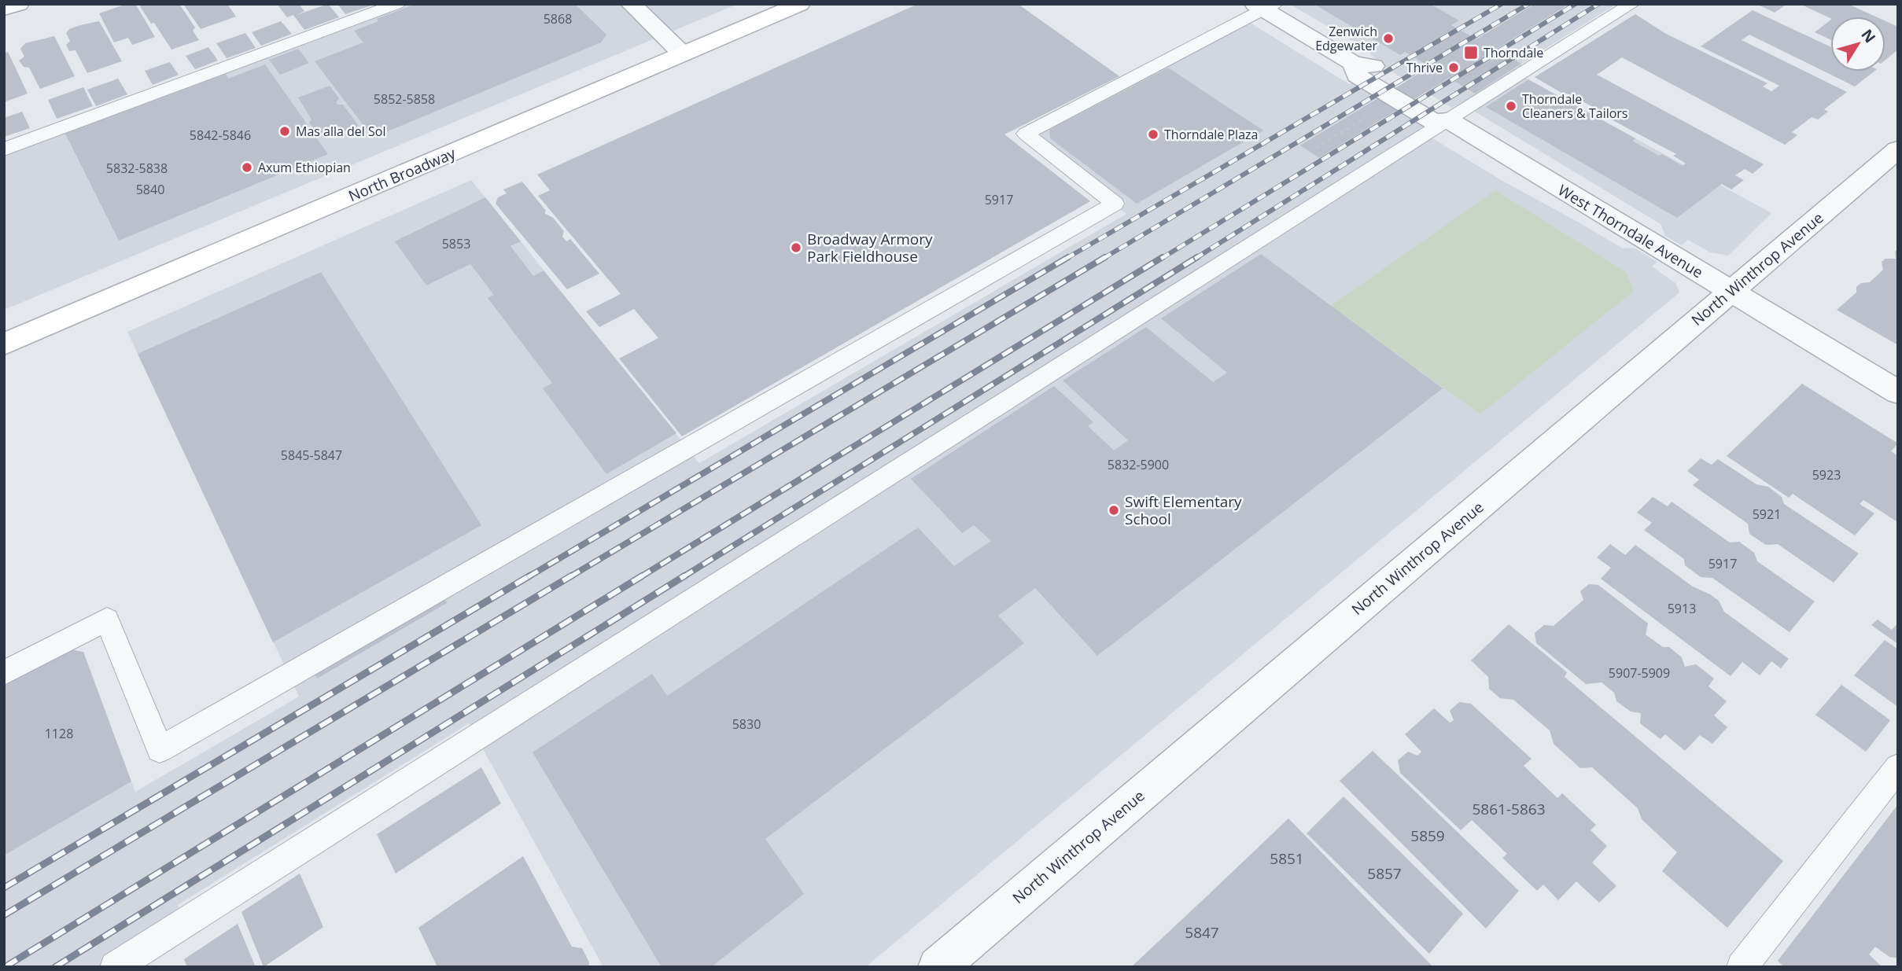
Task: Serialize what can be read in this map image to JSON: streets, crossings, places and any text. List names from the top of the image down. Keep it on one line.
{"streets":{"main road":["North Broadway"],"street":["West Thorndale Avenue","North Winthrop Avenue"]},"crossings":[["West Thorndale Avenue","North Winthrop Avenue"]],"places":{"other":["Zenwich Edgewater","Thrive","Thorndale Cleaners & Tailors","Mas alla del Sol","Thorndale Plaza","Axum Ethiopian","Broadway Armory Park Fieldhouse","Swift Elementary School"],"transit":["Thorndale"]},"house_numbers":["5868","5852-5858","5842-5846","5832-5838","5840","5917","5853","5845-5847","5832-5900","5923","5921","5917","5913","5907-5909","5830","1128","5861-5863","5859","5851","5857","5847"],"north":"top right"}
